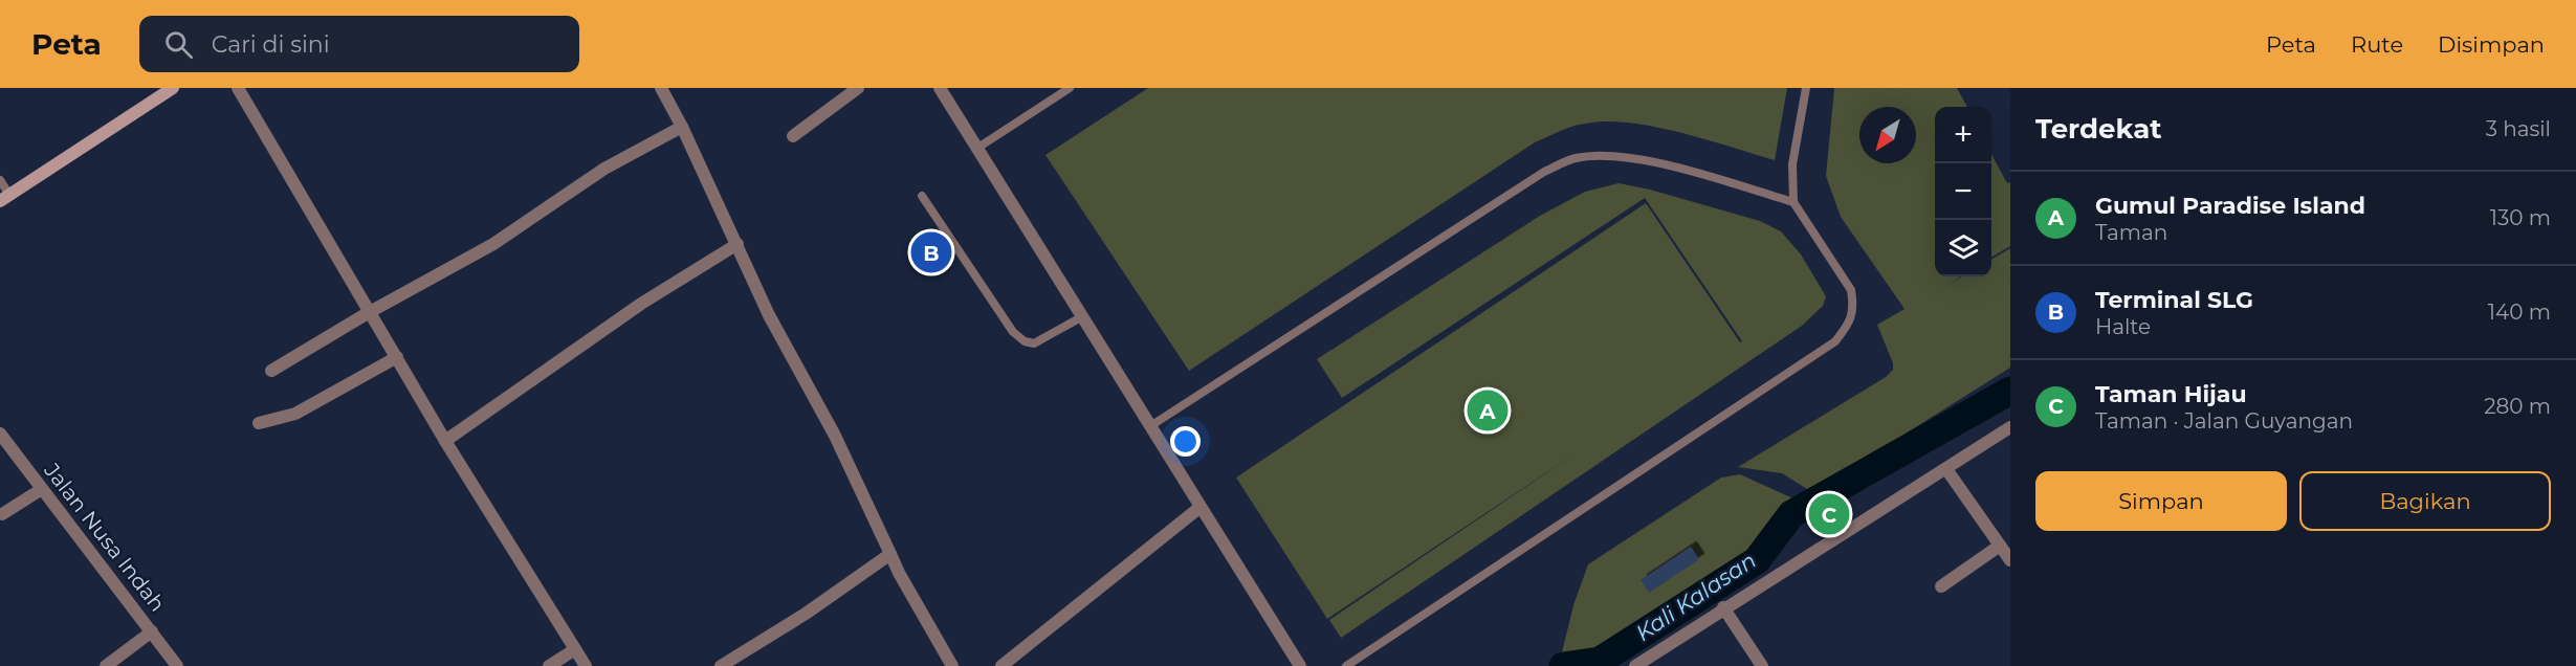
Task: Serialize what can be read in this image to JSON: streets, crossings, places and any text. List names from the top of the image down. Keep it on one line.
{"streets":{"street":["Jalan Nusa Indah"]},"water":["Kali Kalasan"],"north":"bottom left","page":{"header":"Peta","search":"Cari di sini","nav":["Peta","Rute","Disimpan"],"heading":["Terdekat","3 hasil"],"map_buttons":["+","−"],"list":[{"mark":"A","name":"Gumul Paradise Island","note":"Taman","value":"130 m"},{"mark":"B","name":"Terminal SLG","note":"Halte","value":"140 m"},{"mark":"C","name":"Taman Hijau","note":"Taman · Jalan Guyangan","value":"280 m"}],"pins":["B","A","C"],"buttons":["Simpan","Bagikan"]}}
